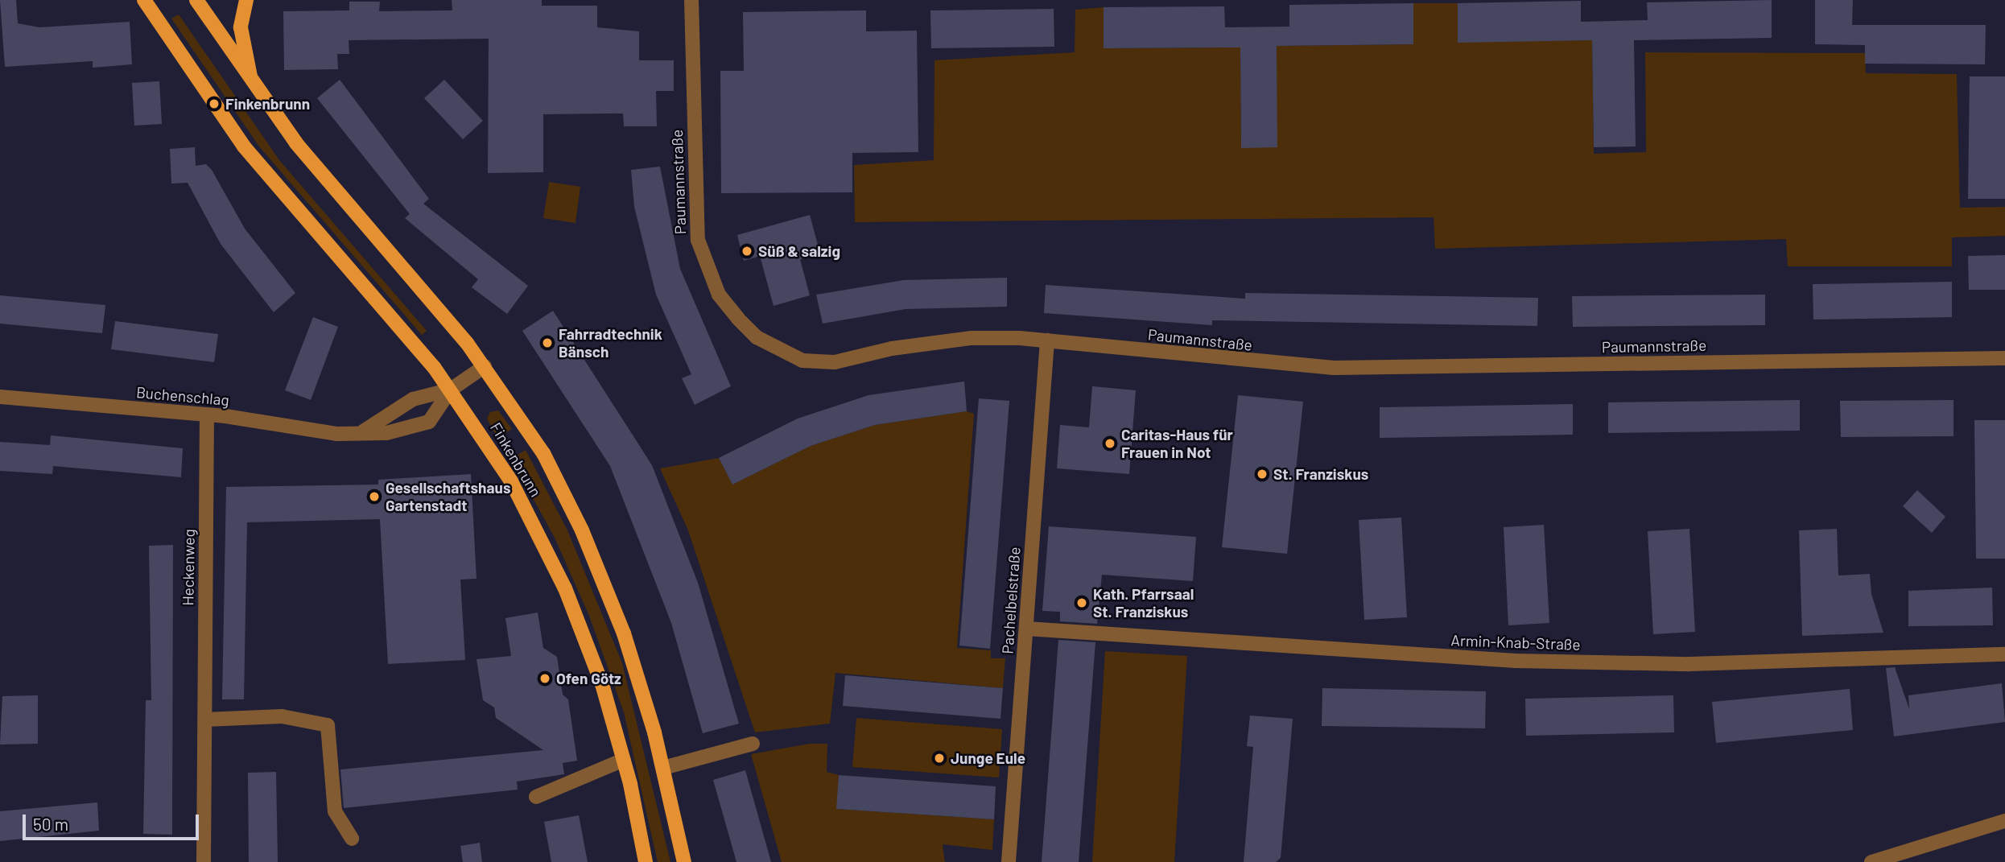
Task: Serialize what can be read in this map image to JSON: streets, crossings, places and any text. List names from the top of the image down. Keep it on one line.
{"streets":{"main road":["Finkenbrunn"],"street":["Paumannstraße","Buchenschlag","Heckenweg","Pachelbelstraße","Armin-Knab-Straße"]},"crossings":[["Paumannstraße","Pachelbelstraße"],["Buchenschlag","Finkenbrunn"],["Buchenschlag","Heckenweg"],["Pachelbelstraße","Armin-Knab-Straße"]],"places":["Finkenbrunn","Süß & salzig","Fahrradtechnik Bänsch","Caritas-Haus für Frauen in Not","St. Franziskus","Gesellschaftshaus Gartenstadt","Kath. Pfarrsaal St. Franziskus","Ofen Götz","Junge Eule"],"scale_bar":"50 m"}
